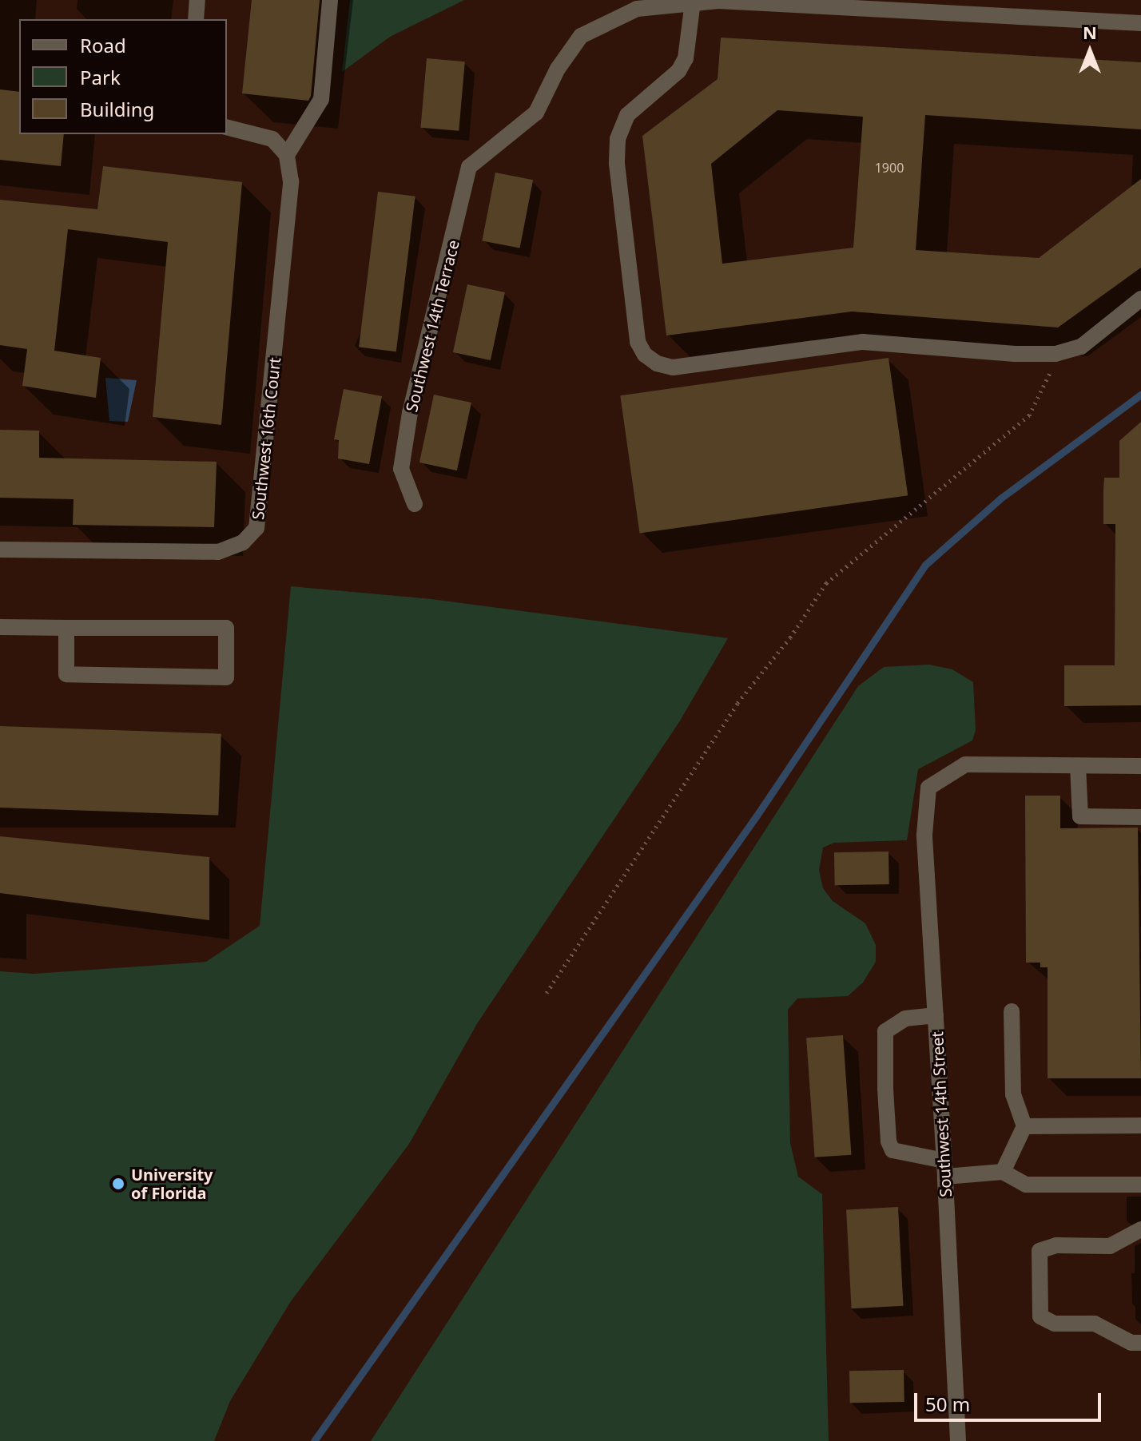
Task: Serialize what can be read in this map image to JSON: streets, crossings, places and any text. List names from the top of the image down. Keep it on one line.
{"streets":{"street":["Southwest 14th Terrace","Southwest 16th Court","Southwest 14th Street"]},"places":["University of Florida"],"house_numbers":["1900"],"legend":["Road","Park","Building"],"scale_bar":"50 m","north":"top"}
